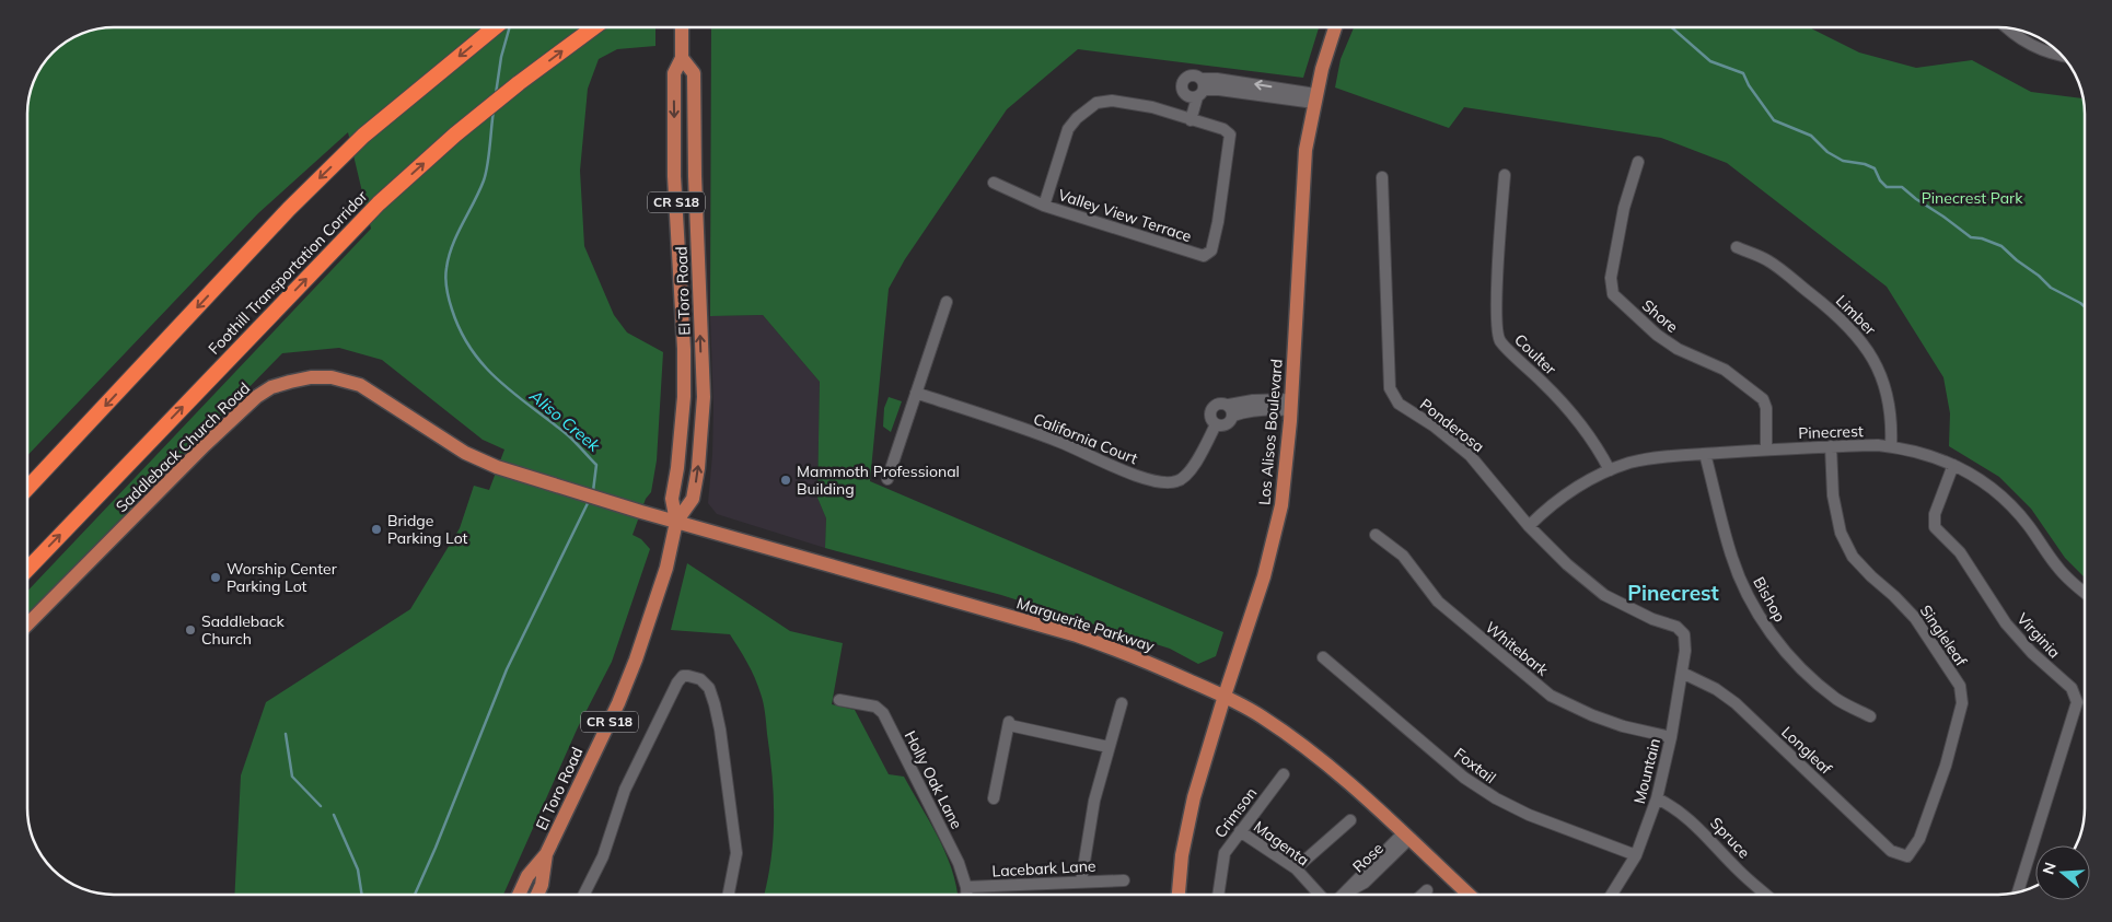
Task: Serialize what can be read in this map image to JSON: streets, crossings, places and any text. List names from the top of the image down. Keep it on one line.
{"streets":{"highway":["Foothill Transportation Corridor"],"main road":["CR S18","El Toro Road","Los Alisos Boulevard","Saddleback Church Road","Marguerite Parkway"],"street":["Valley View Terrace","Limber","Shore","Coulter","Ponderosa","Pinecrest","California Court","Bishop","Singleleaf","Virginia","Whitebark","Longleaf","Foxtail","Mountain","Holly Oak Lane","Crimson","Spruce","Magenta","Rose","Lacebark Lane"]},"crossings":[["El Toro Road","Saddleback Church Road"],["El Toro Road","Marguerite Parkway"],["Limber","Pinecrest"],["Shore","Pinecrest"],["Coulter","Pinecrest"],["Ponderosa","Pinecrest"],["Ponderosa","Mountain"],["Los Alisos Boulevard","California Court"],["Los Alisos Boulevard","Marguerite Parkway"],["Pinecrest","Bishop"],["Pinecrest","Singleleaf"],["Pinecrest","Virginia"],["Saddleback Church Road","Marguerite Parkway"],["Marguerite Parkway","Rose"],["Singleleaf","Longleaf"],["Whitebark","Mountain"],["Longleaf","Mountain"],["Foxtail","Mountain"],["Mountain","Spruce"],["Holly Oak Lane","Lacebark Lane"],["Crimson","Magenta"]],"districts":["Pinecrest"],"water":["Aliso Creek"],"parks":["Pinecrest Park"],"places":["Mammoth Professional Building","Bridge Parking Lot","Worship Center Parking Lot","Saddleback Church"],"north":"left"}
